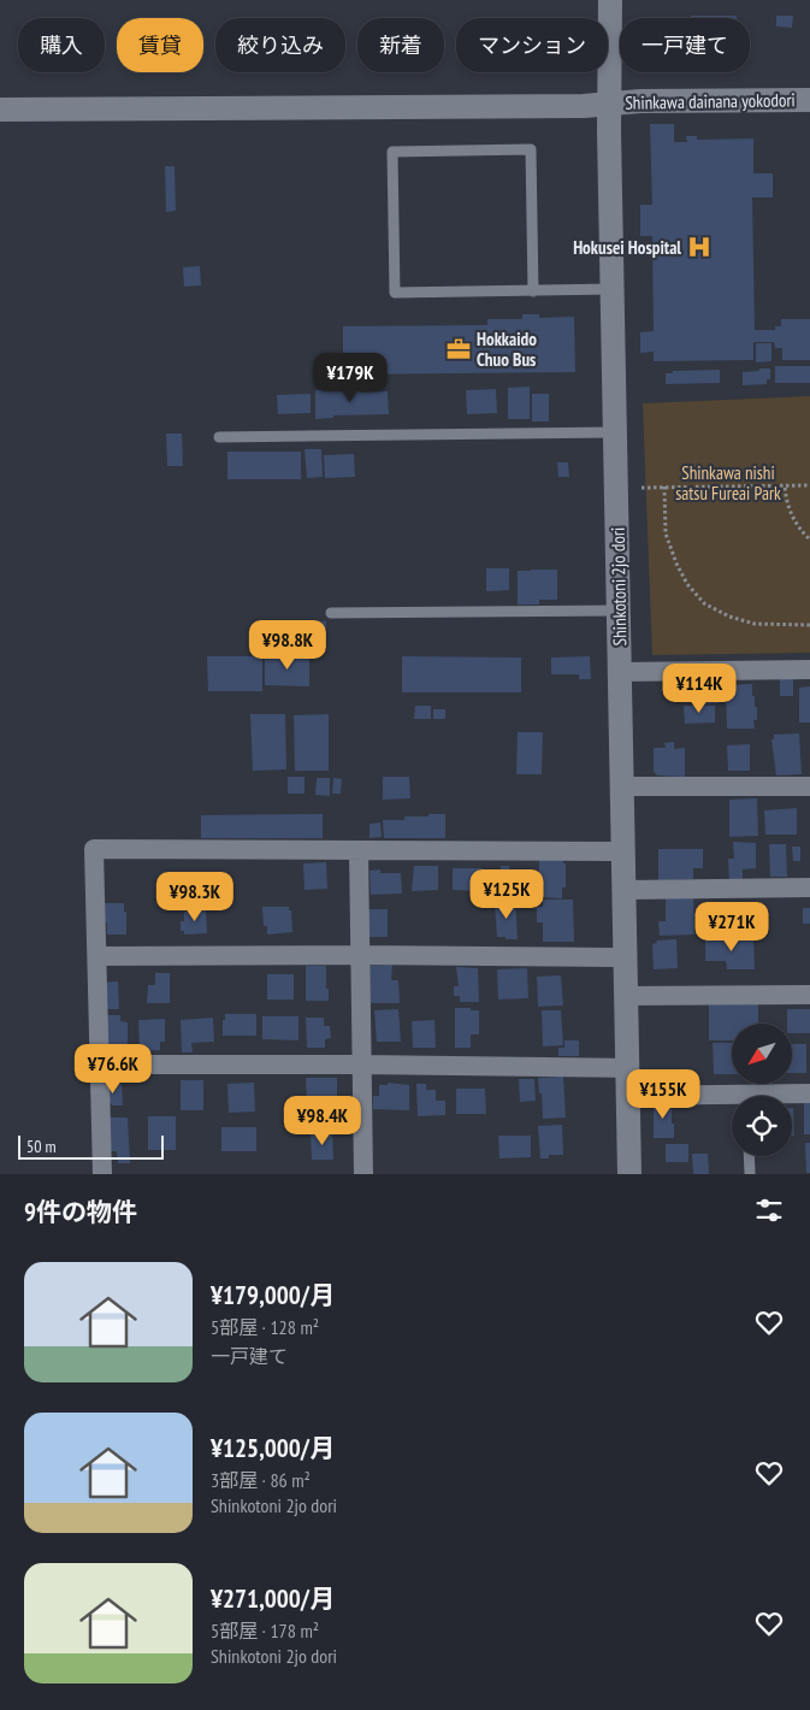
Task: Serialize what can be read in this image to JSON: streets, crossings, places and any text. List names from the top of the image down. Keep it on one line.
{"streets":{"street":["Shinkawa dainana yokodori","Shinkotoni 2jo dori"]},"crossings":[["Shinkawa dainana yokodori","Shinkotoni 2jo dori"]],"parks":["Shinkawa nishi satsu Fureai Park"],"places":{"hospital":["Hokusei Hospital"],"office":["Hokkaido Chuo Bus"]},"scale_bar":"50 m","north":"bottom left","page":{"chip":["購入","賃貸","絞り込み","新着","マンション","一戸建て"],"price":["¥179K","¥98.8K","¥114K","¥125K","¥98.3K","¥271K","¥76.6K","¥155K","¥98.4K"],"scale":"50 m","heading":"9件の物件","list":[{"name":"¥179,000/月","note":"5部屋 · 128 m² · 一戸建て"},{"name":"¥125,000/月","note":"3部屋 · 86 m² · Shinkotoni 2jo dori"},{"name":"¥271,000/月","note":"5部屋 · 178 m² · Shinkotoni 2jo dori"}]}}
